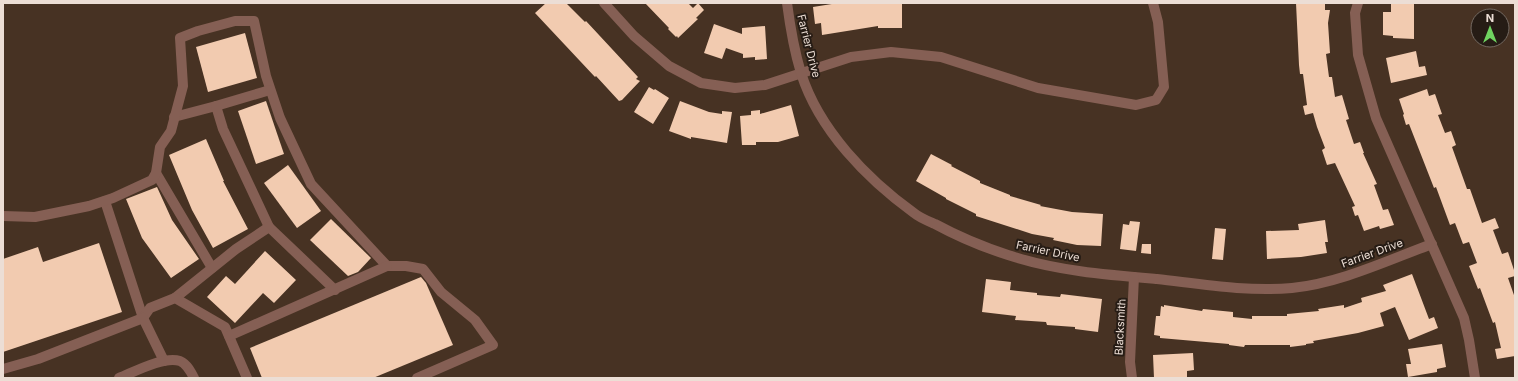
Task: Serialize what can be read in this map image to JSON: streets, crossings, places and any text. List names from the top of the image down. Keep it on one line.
{"streets":{"street":["Farrier Drive","Blacksmith"]},"crossings":[["Farrier Drive","Blacksmith"]],"north":"top"}
